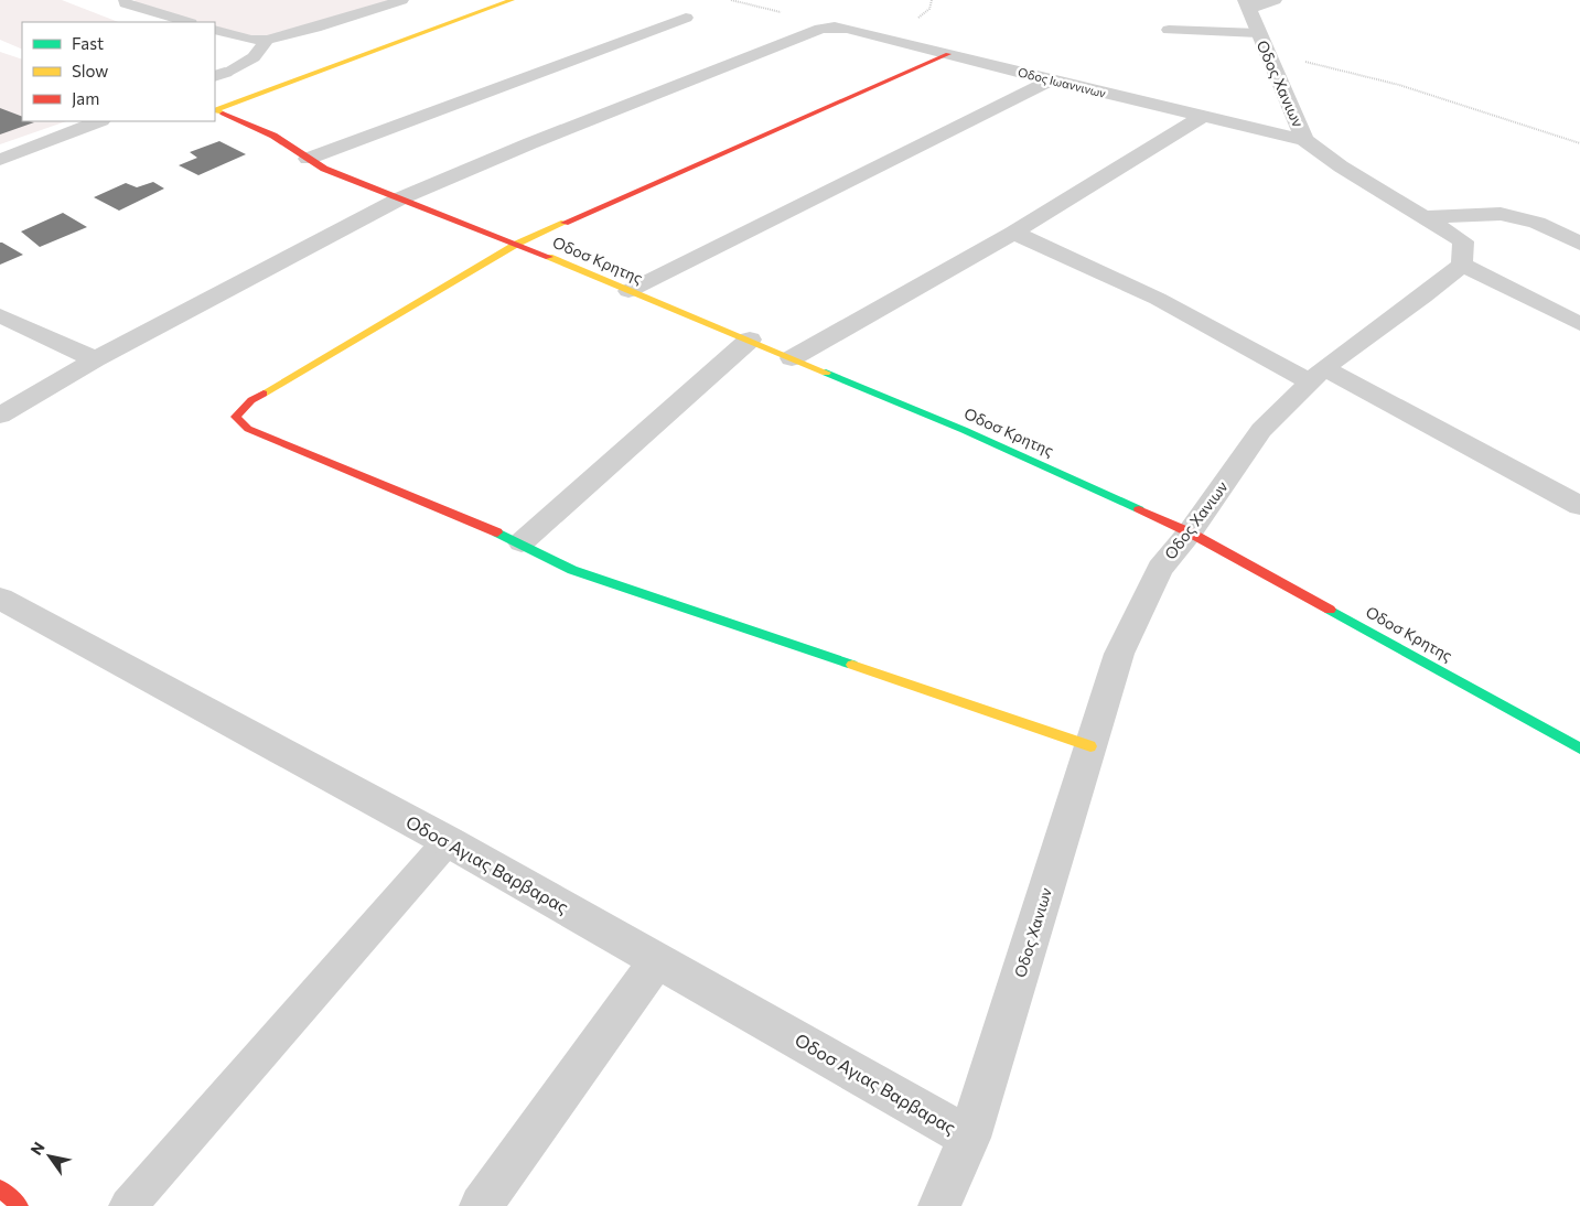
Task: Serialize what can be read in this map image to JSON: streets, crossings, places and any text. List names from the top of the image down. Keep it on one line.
{"streets":{"street":["Οδος Ιωαννινων","Οδος Χανιων","Οδοσ Κρητης","Οδοσ Αγιας Βαρβαρας"]},"crossings":[["Οδος Ιωαννινων","Οδος Χανιων"],["Οδος Ιωαννινων","Οδοσ Κρητης"],["Οδος Χανιων","Οδοσ Κρητης"],["Οδος Χανιων","Οδοσ Αγιας Βαρβαρας"]],"legend":["Fast","Slow","Jam"],"north":"top left"}
